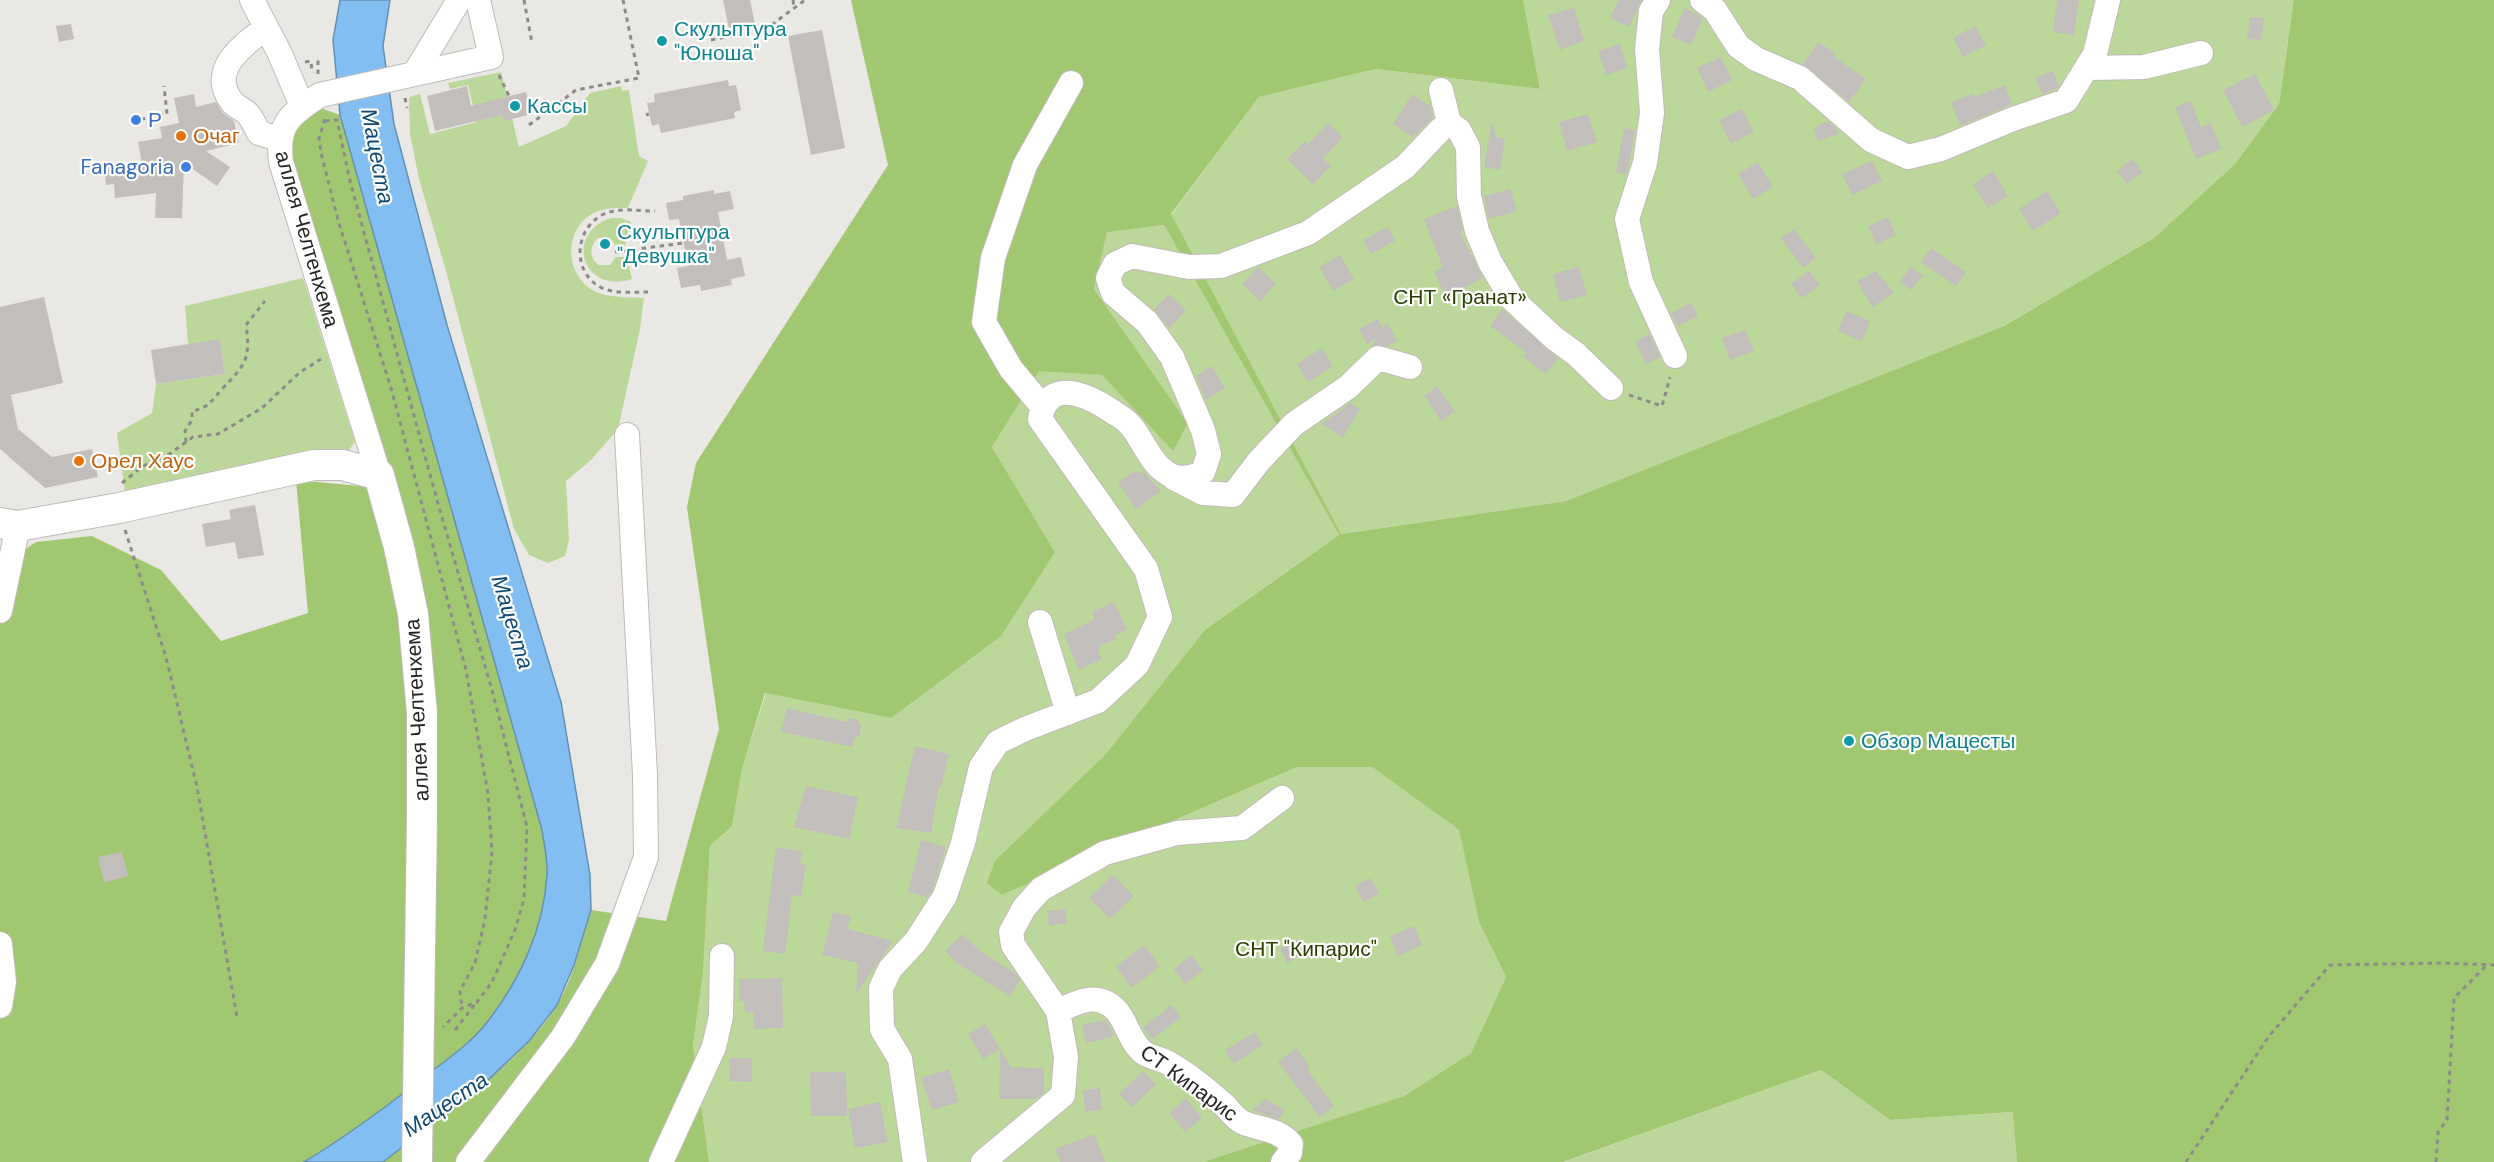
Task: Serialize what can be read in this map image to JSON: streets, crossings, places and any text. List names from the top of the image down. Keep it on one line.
{"streets":{"main road":["аллея Челтенхема"],"street":["СТ Кипарис"]},"water":["Мацеста"],"parks":["СНТ «Гранат»","СНТ \"Кипарис\""],"places":["Скульптура \"Юноша\"","Кассы","Р","Очаг","Fanagoria","Скульптура \"Девушка\"","Орел Хаус","Обзор Мацесты"]}
